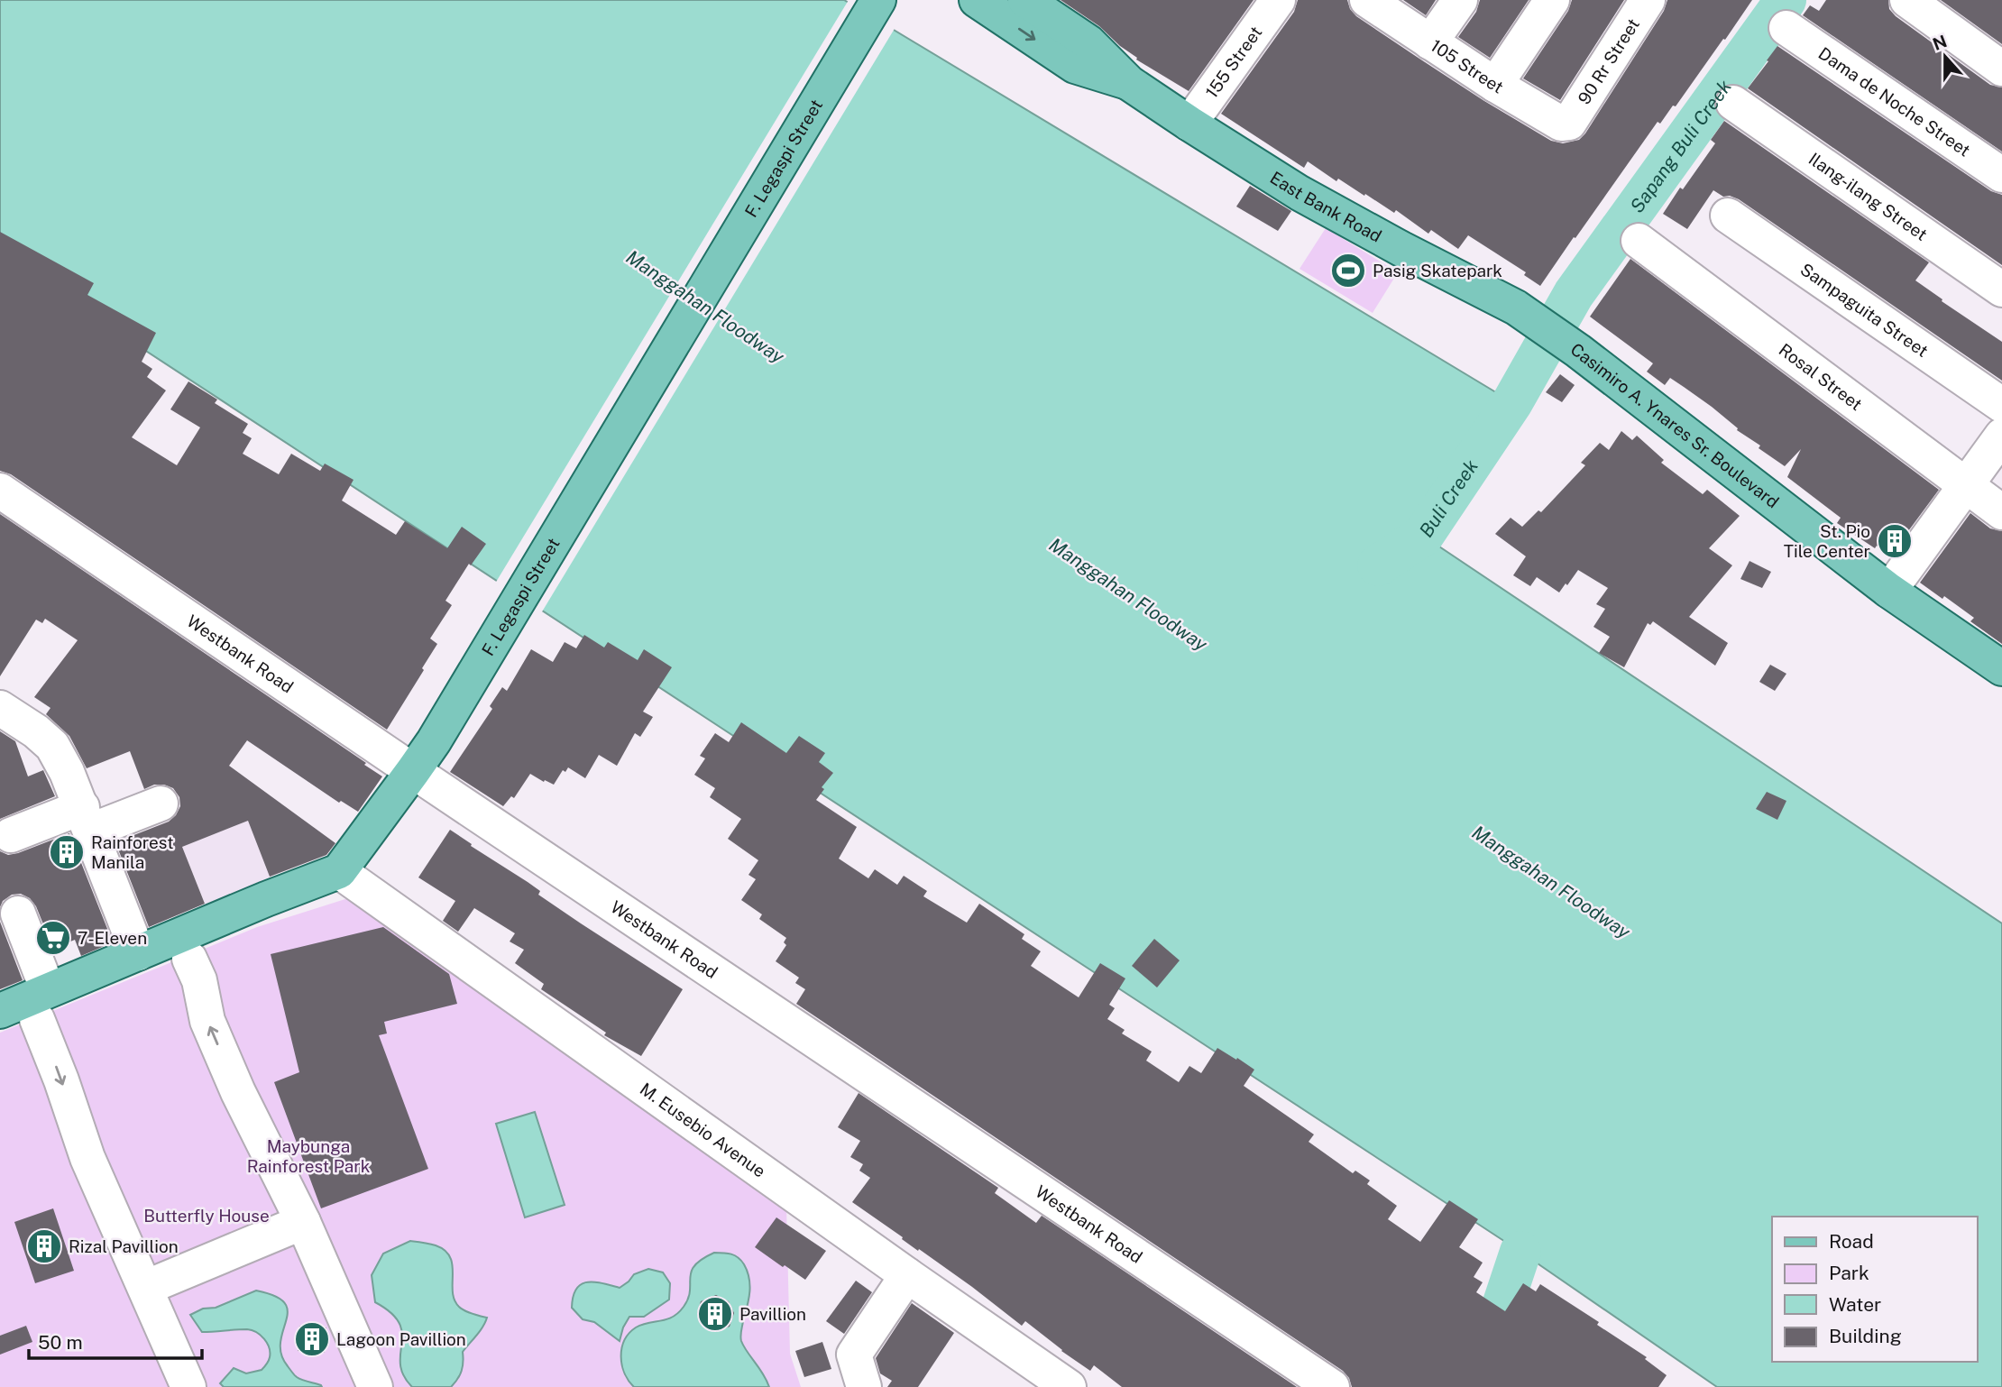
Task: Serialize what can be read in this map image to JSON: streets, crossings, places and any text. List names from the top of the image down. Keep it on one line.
{"streets":{"main road":["F. Legaspi Street","East Bank Road","Casimiro A. Ynares Sr. Boulevard"],"street":["90 Rr Street","155 Street","105 Street","Dama de Noche Street","Ilang-ilang Street","Sampaguita Street","Rosal Street","Westbank Road","M. Eusebio Avenue"]},"crossings":[["90 Rr Street","105 Street"],["155 Street","East Bank Road"],["F. Legaspi Street","Westbank Road"],["F. Legaspi Street","M. Eusebio Avenue"],["East Bank Road","Casimiro A. Ynares Sr. Boulevard"]],"water":["Sapang Buli Creek","Manggahan Floodway","Buli Creek"],"parks":["Maybunga Rainforest Park","Butterfly House"],"places":{"sports":["Pasig Skatepark"],"building":["St. Pio Tile Center","Rainforest Manila","Rizal Pavillion","Pavillion","Lagoon Pavillion"],"supermarket":["7-Eleven"]},"legend":["Road","Park","Water","Building"],"scale_bar":"50 m","north":"top"}
